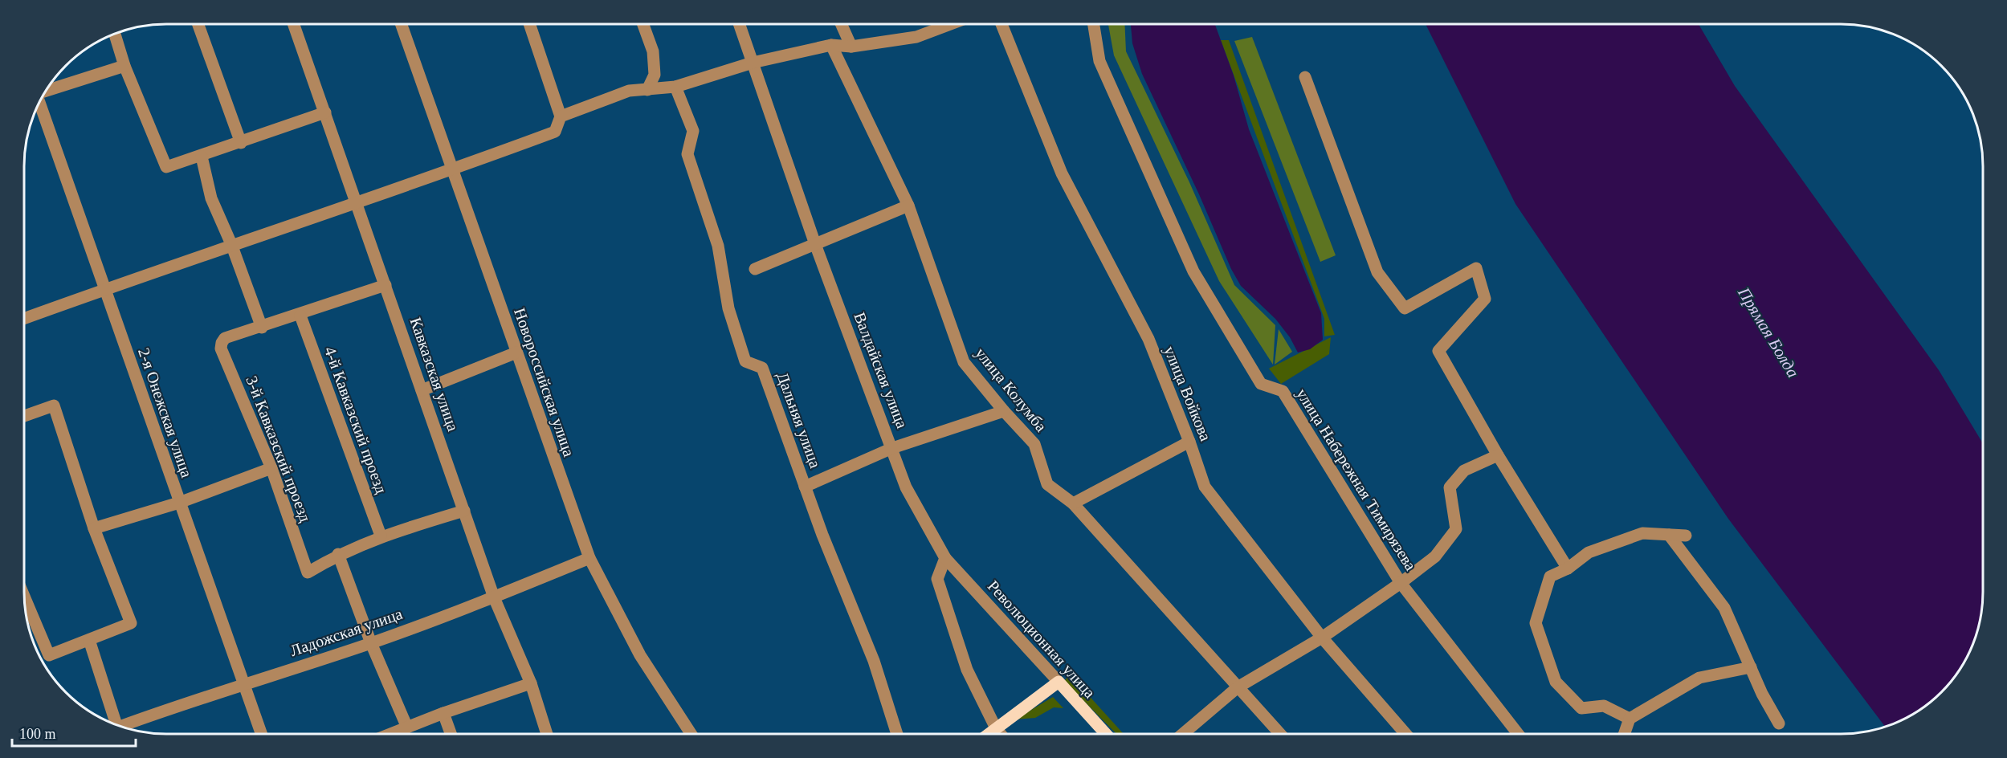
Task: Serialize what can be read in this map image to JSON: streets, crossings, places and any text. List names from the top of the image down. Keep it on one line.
{"streets":{"main road":["Революционная улица"],"street":["Валдайская улица","Кавказская улица","Новороссийская улица","улица Колумба","улица Войкова","2-я Онежская улица","4-й Кавказский проезд","Дальняя улица","3-й Кавказский проезд","улица Набережная Тимирязева","Ладожская улица"]},"crossings":[["Валдайская улица","Революционная улица"],["Кавказская улица","3-й Кавказский проезд"],["Кавказская улица","Ладожская улица"],["Новороссийская улица","Ладожская улица"],["2-я Онежская улица","Ладожская улица"],["4-й Кавказский проезд","3-й Кавказский проезд"]],"water":["Прямая Болда"],"scale_bar":"100 m"}
